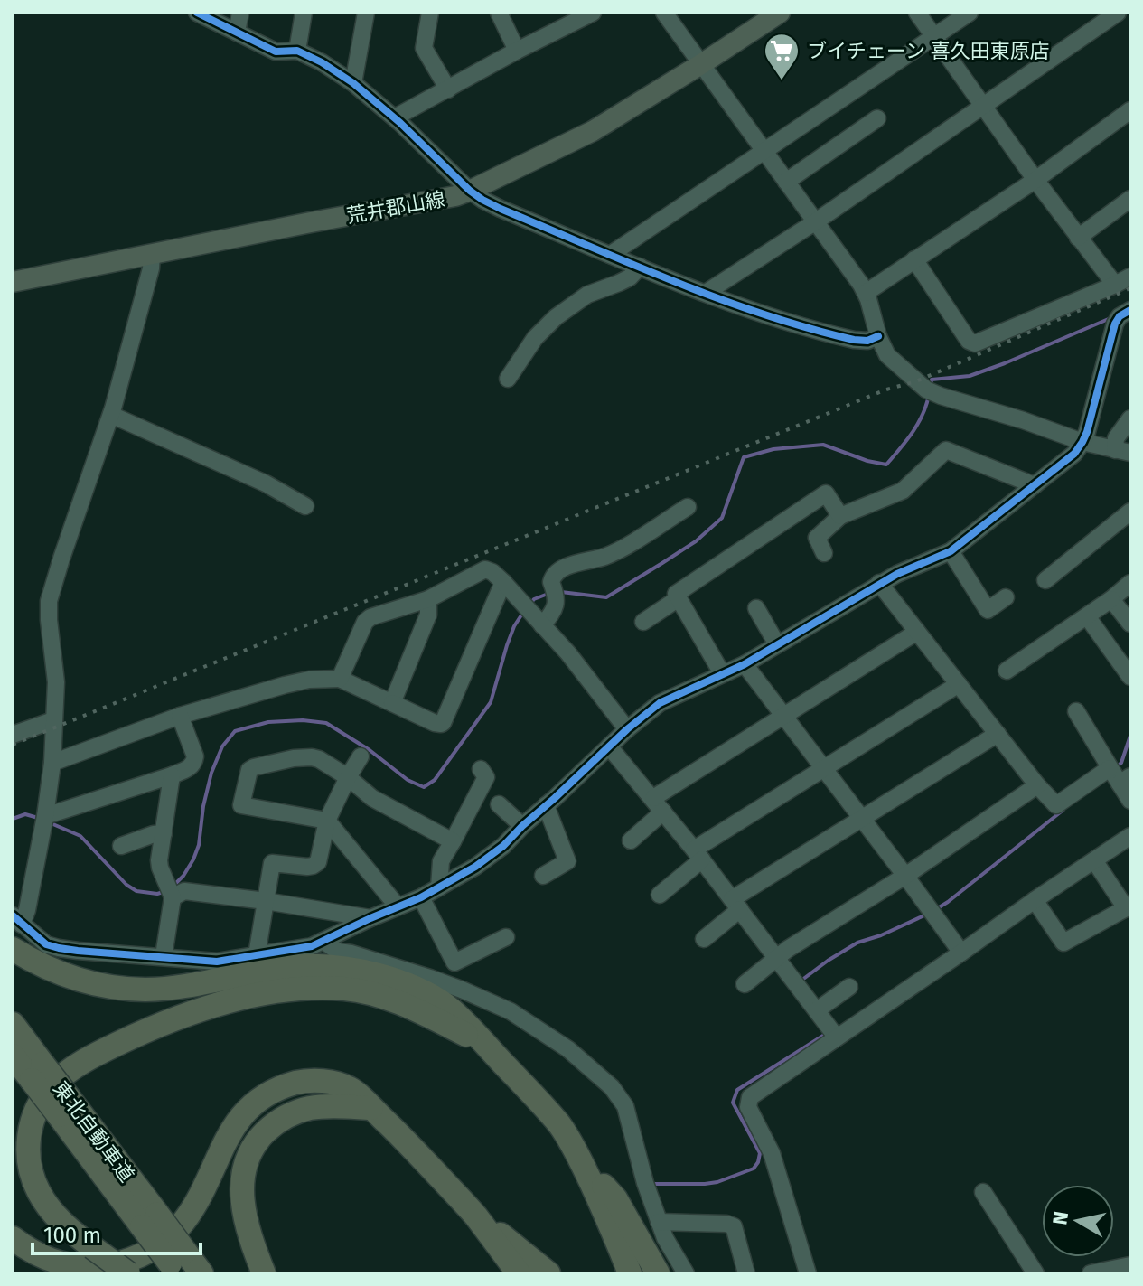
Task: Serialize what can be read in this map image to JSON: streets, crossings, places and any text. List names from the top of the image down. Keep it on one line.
{"streets":{"highway":["東北自動車道"],"main road":["荒井郡山線"]},"places":{"supermarket":["ブイチェーン 喜久田東原店"]},"scale_bar":"100 m","north":"left"}
